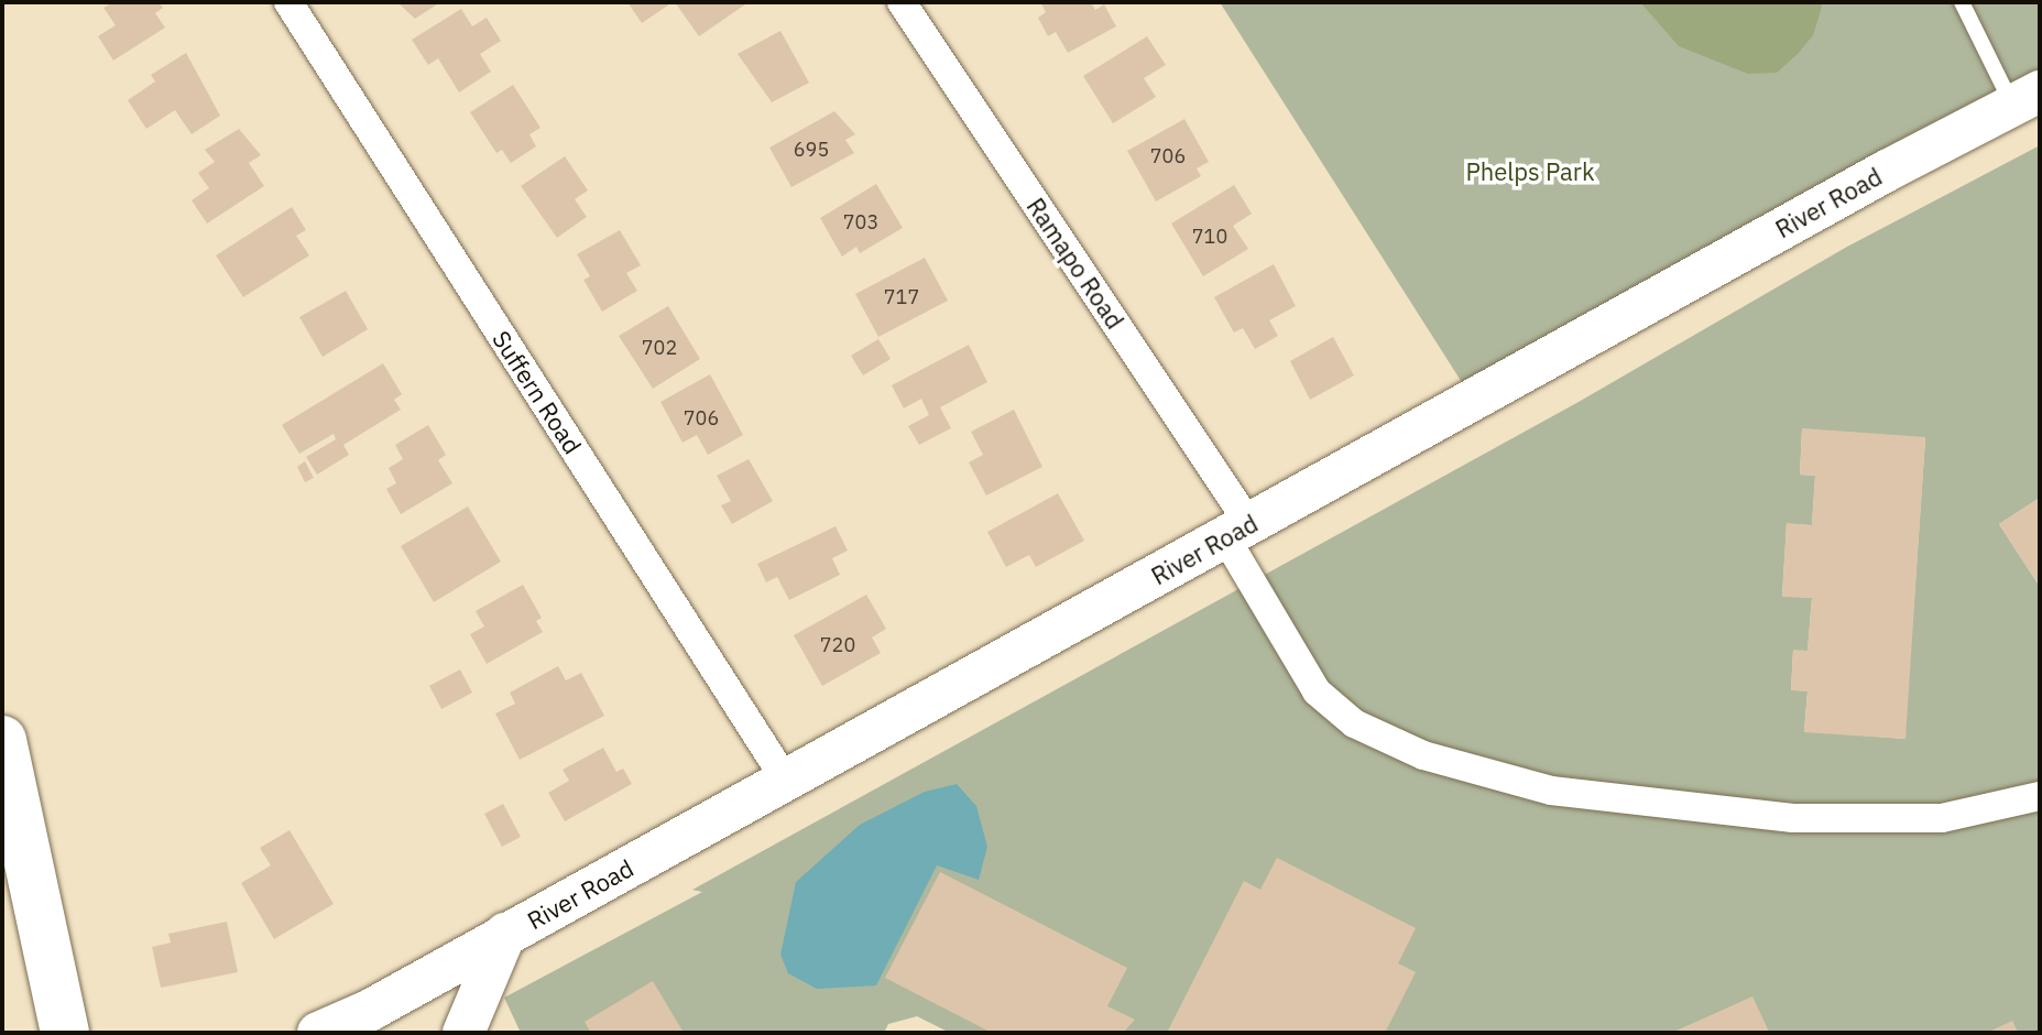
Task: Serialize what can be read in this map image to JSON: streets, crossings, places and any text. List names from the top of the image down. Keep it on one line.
{"streets":{"main road":["River Road"],"street":["Ramapo Road","Suffern Road"]},"crossings":[["River Road","Ramapo Road"],["River Road","Suffern Road"]],"parks":["Phelps Park"],"house_numbers":["695","706","703","710","717","702","706","720"]}
